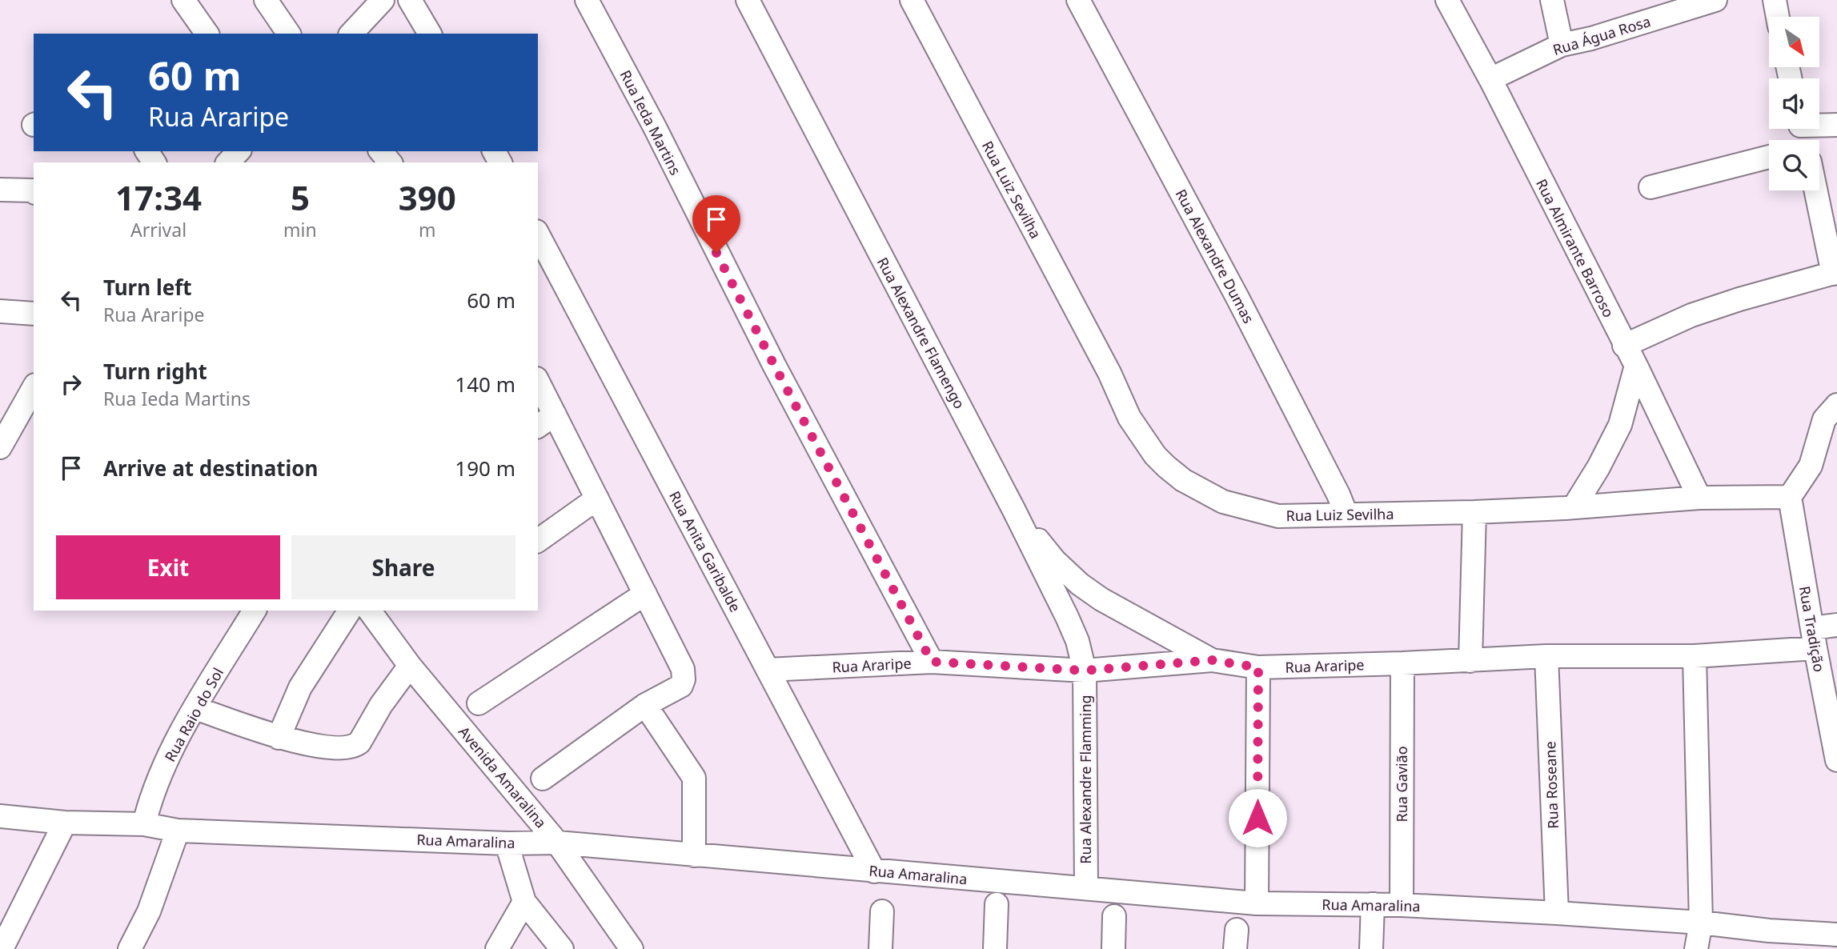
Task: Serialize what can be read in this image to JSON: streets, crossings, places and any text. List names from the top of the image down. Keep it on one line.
{"streets":{"street":["Rua Água Rosa","Rua Ieda Martins","Rua Luiz Sevilha","Rua Almirante Barroso","Rua Alexandre Dumas","Rua Alexandre Flamengo","Rua Anita Garibalde","Rua Tradição","Rua Araripe","Rua Raio do Sol","Avenida Amaralina","Rua Alexandre Flamming","Rua Gavião","Rua Roseane","Rua Amaralina"]},"crossings":[["Rua Água Rosa","Rua Almirante Barroso"],["Rua Ieda Martins","Rua Araripe"],["Rua Luiz Sevilha","Rua Almirante Barroso"],["Rua Luiz Sevilha","Rua Alexandre Dumas"],["Rua Luiz Sevilha","Rua Tradição"],["Rua Alexandre Flamengo","Rua Araripe"],["Rua Alexandre Flamengo","Rua Alexandre Flamming"],["Rua Anita Garibalde","Rua Araripe"],["Rua Anita Garibalde","Rua Amaralina"],["Rua Tradição","Rua Araripe"],["Rua Araripe","Rua Alexandre Flamming"],["Rua Araripe","Rua Gavião"],["Rua Araripe","Rua Roseane"],["Rua Raio do Sol","Rua Amaralina"],["Avenida Amaralina","Rua Amaralina"],["Rua Alexandre Flamming","Rua Amaralina"],["Rua Gavião","Rua Amaralina"],["Rua Roseane","Rua Amaralina"]],"north":"bottom right","page":{"turn":["60 m","Rua Araripe"],"eta":["17:34","Arrival","5","min","390","m"],"list":[{"name":"Turn left","note":"Rua Araripe","value":"60 m"},{"name":"Turn right","note":"Rua Ieda Martins","value":"140 m"},{"name":"Arrive at destination","value":"190 m"}],"buttons":["Exit","Share"]}}
